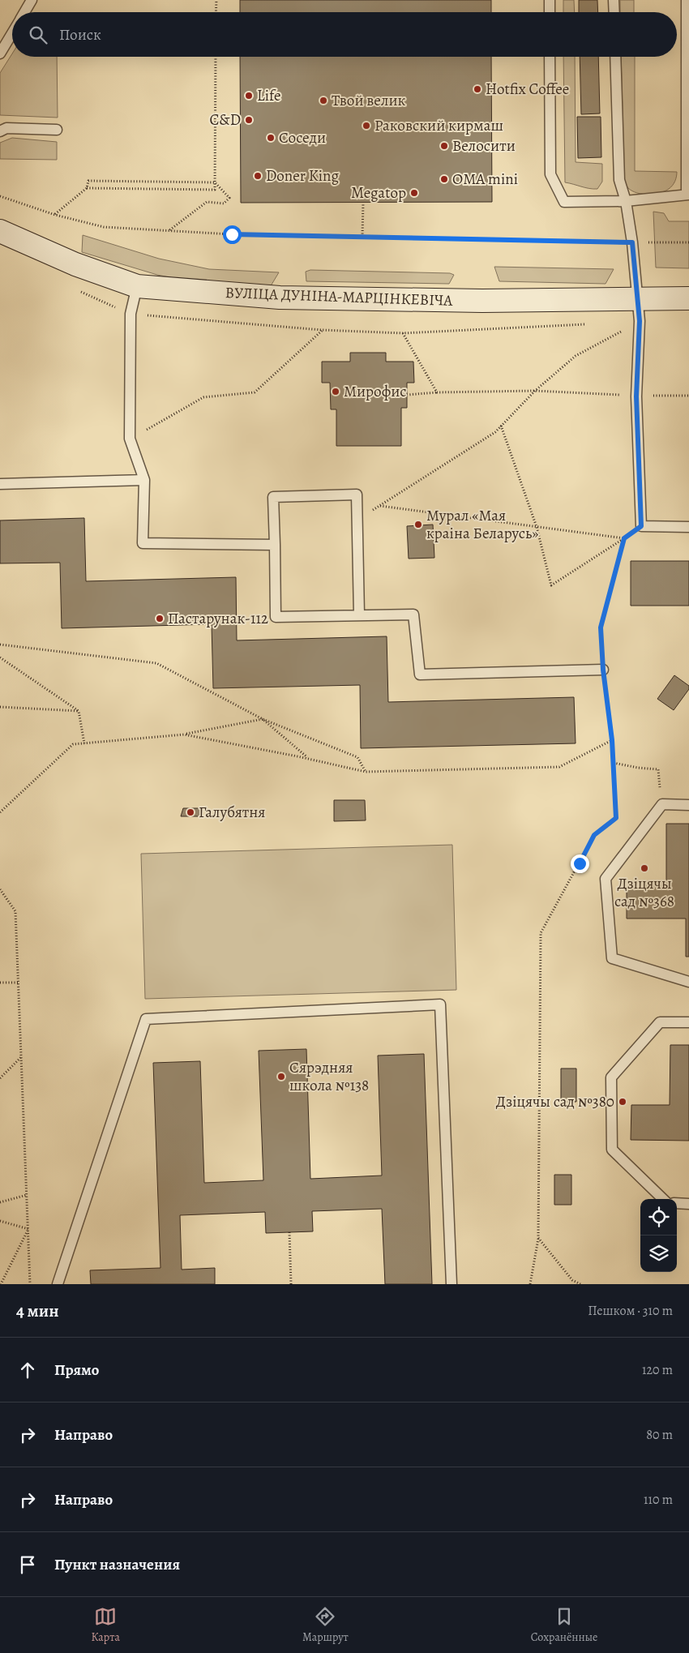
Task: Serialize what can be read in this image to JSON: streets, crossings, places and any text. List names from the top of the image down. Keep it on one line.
{"streets":{"street":["ВУЛІЦА ДУНІНА-МАРЦІНКЕВІЧА"]},"places":["Hotfix Coffee","Life","Твой велик","C&D","Раковский кирмаш","Соседи","Велосити","Doner King","ОМА mini","Megatop","Мирофис","Мурал «Мая краіна Беларусь»","Пастарунак-112","Галубятня","Дзіцячы сад №368","Сярэдняя школа №138","Дзіцячы сад №380"],"page":{"search":"Поиск","heading":["4 мин","Пешком · 310 m"],"list":[["Прямо","120 m"],["Направо","80 m"],["Направо","110 m"],"Пункт назначения"],"nav":["Карта","Маршрут","Сохранённые"]}}
